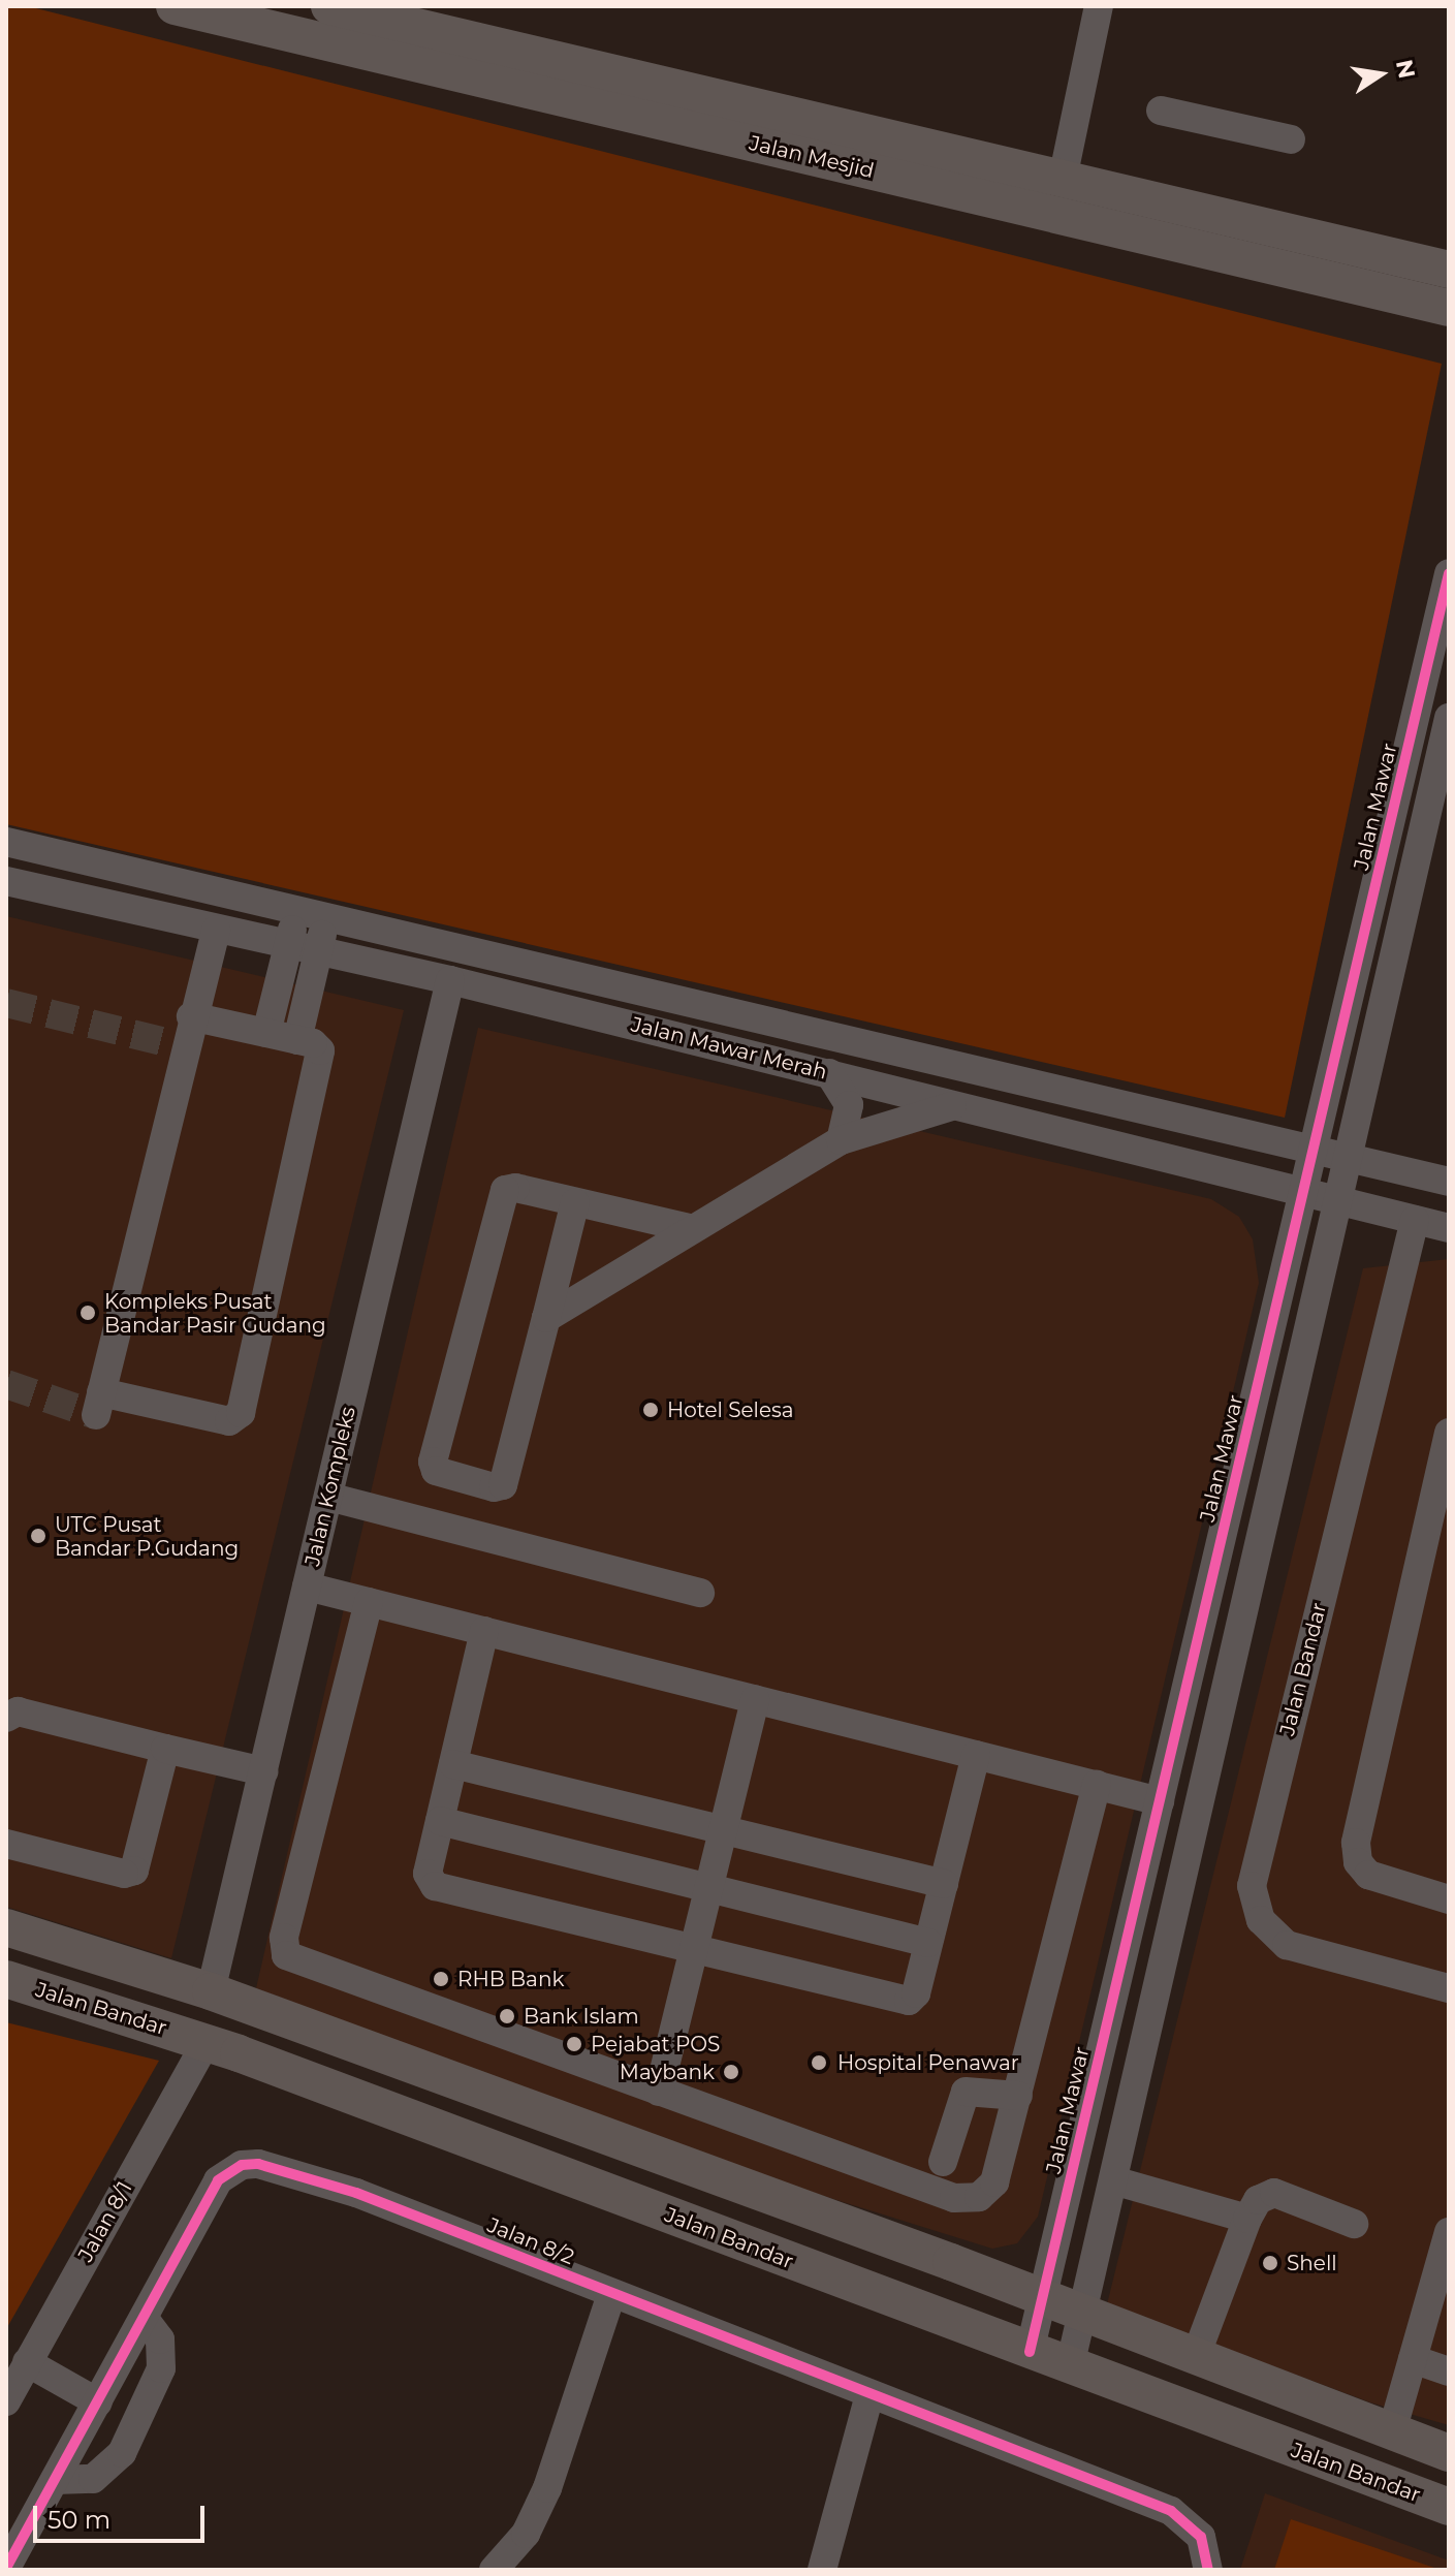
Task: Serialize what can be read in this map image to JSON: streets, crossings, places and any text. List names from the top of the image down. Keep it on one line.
{"streets":{"main road":["Jalan Mesjid","Jalan Bandar"],"street":["Jalan Mawar","Jalan Mawar Merah","Jalan Kompleks","Jalan 8/1","Jalan 8/2"]},"crossings":[["Jalan Mawar","Jalan Mawar Merah"],["Jalan Mawar","Jalan Bandar"],["Jalan Mawar Merah","Jalan Kompleks"],["Jalan Mawar Merah","Jalan Bandar"],["Jalan Bandar","Jalan 8/1"]],"places":["Kompleks Pusat Bandar Pasir Gudang","Hotel Selesa","UTC Pusat Bandar P.Gudang","RHB Bank","Bank Islam","Pejabat POS","Hospital Penawar","Maybank","Shell"],"scale_bar":"50 m","north":"right"}
